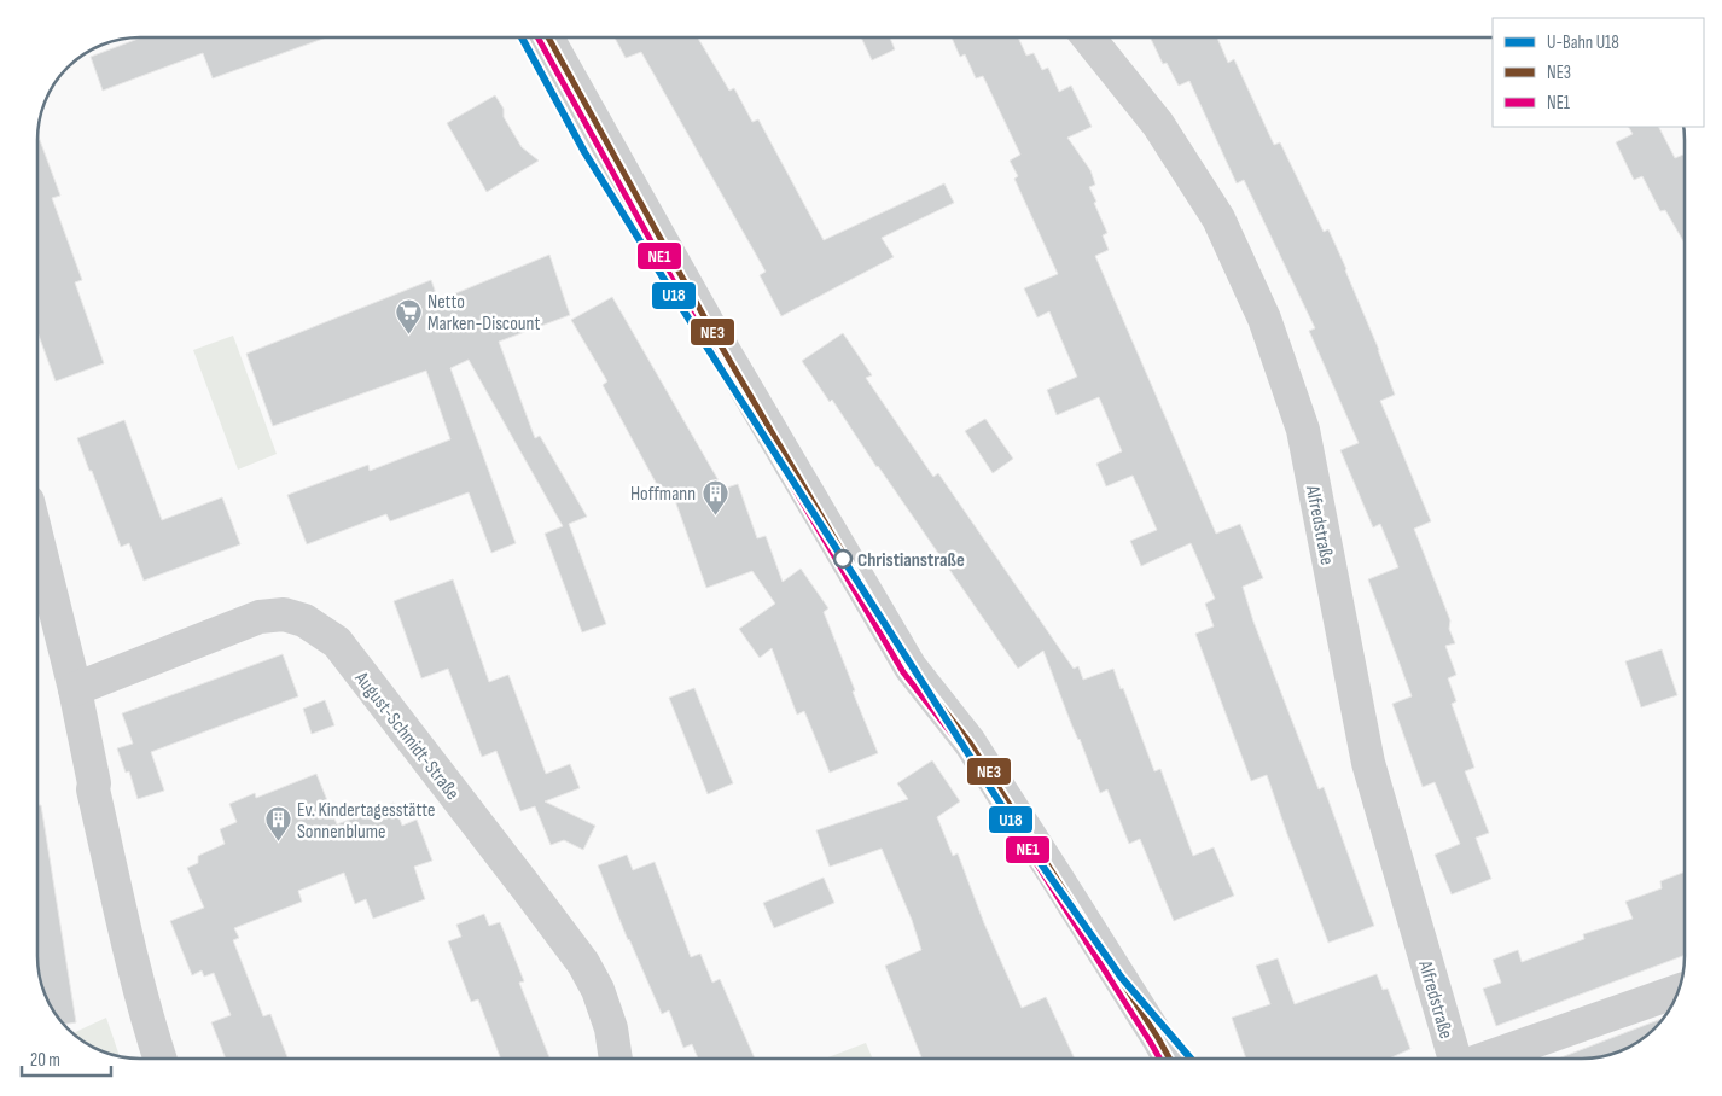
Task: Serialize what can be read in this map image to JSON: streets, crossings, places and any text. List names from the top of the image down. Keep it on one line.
{"streets":{"street":["Alfredstraße","August-Schmidt-Straße"]},"places":{"supermarket":["Netto Marken-Discount"],"building":["Hoffmann","Ev. Kindertagesstätte Sonnenblume"],"other":["Christianstraße"]},"lines":["metro line U18","transit line NE3","transit line NE1"],"legend":["U-Bahn U18","NE3","NE1"],"scale_bar":"20 m"}
